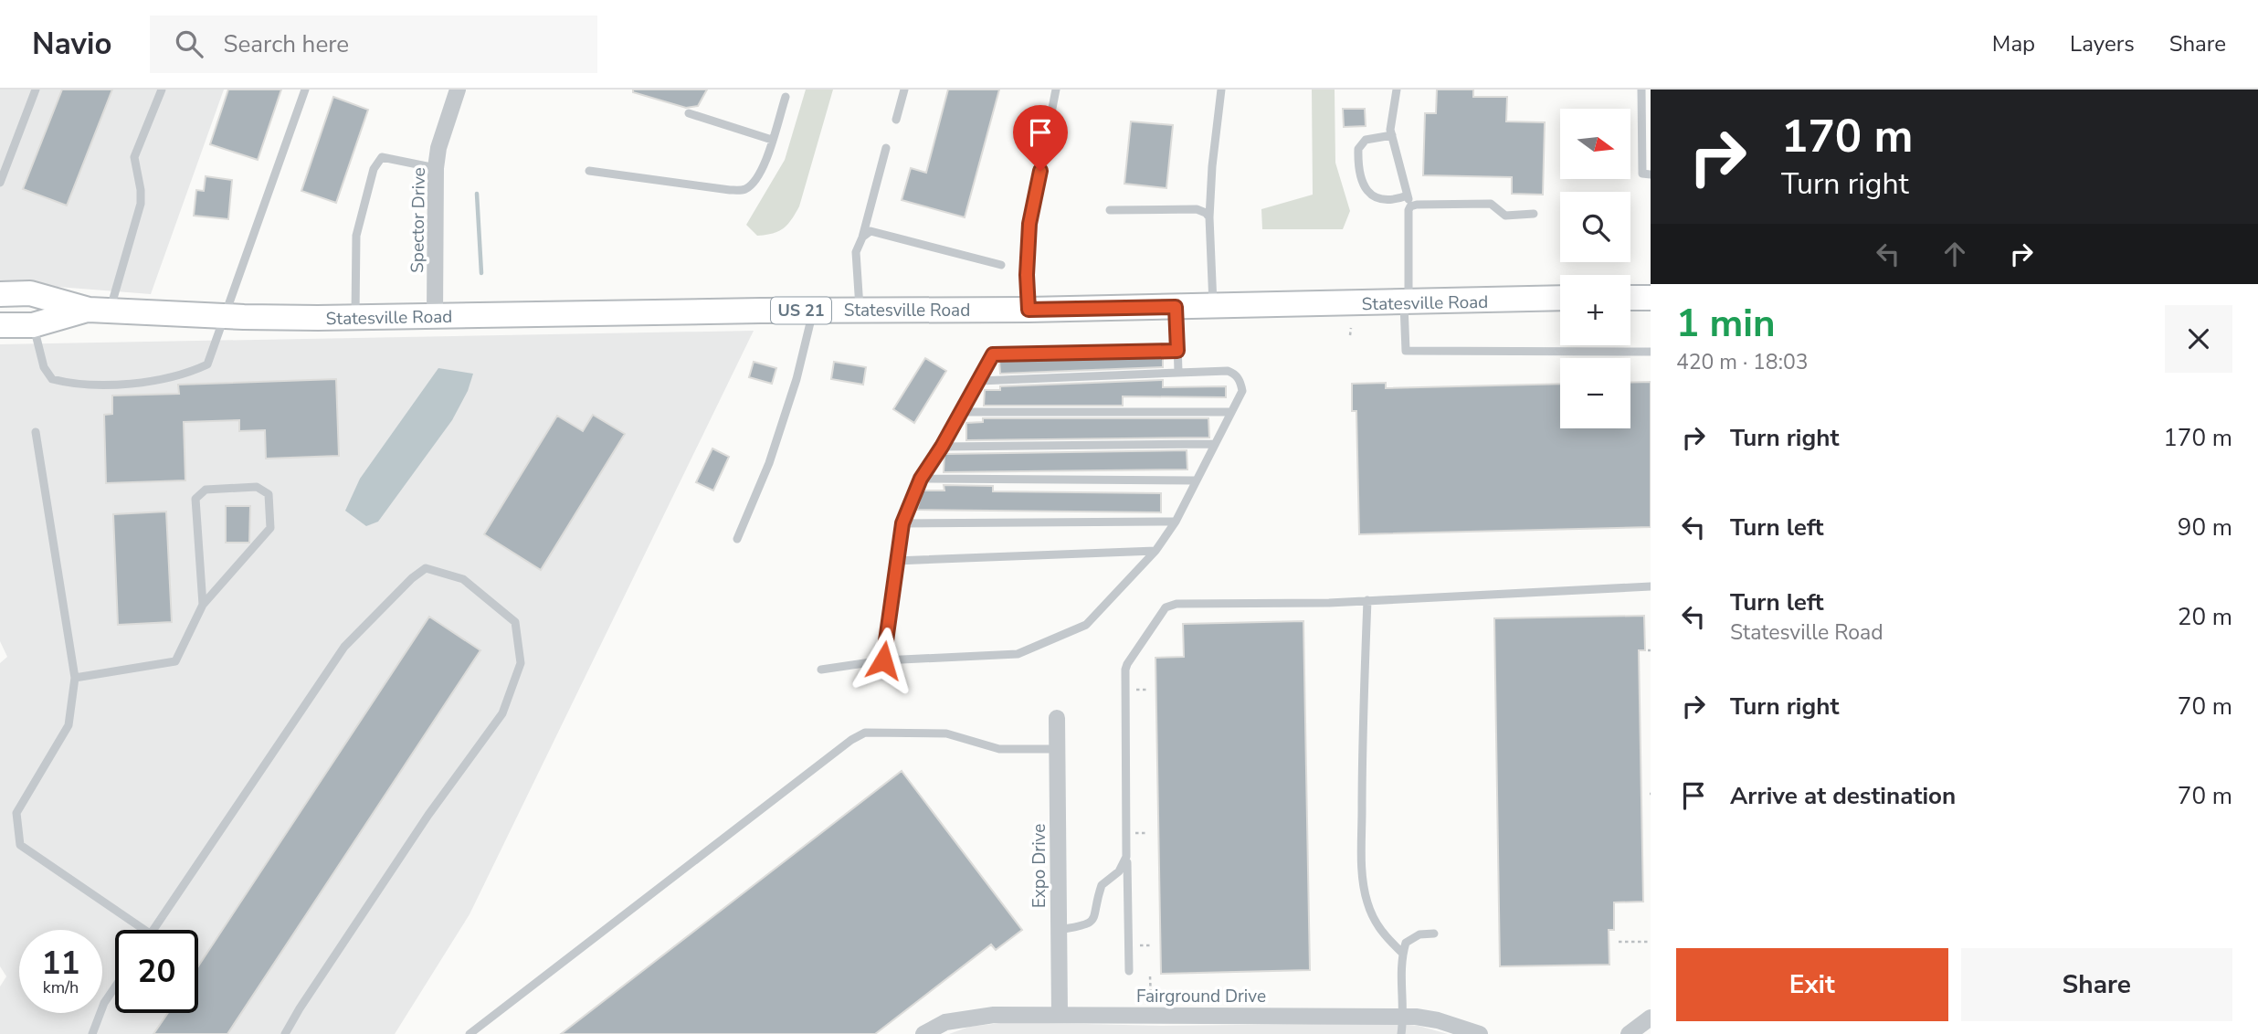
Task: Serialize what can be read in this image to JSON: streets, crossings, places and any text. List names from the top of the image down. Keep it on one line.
{"streets":{"main road":["Statesville Road","US 21"],"street":["Spector Drive","Expo Drive","Fairground Drive"]},"crossings":[["Spector Drive","Statesville Road"],["Expo Drive","Fairground Drive"]],"north":"right","page":{"header":"Navio","search":"Search here","nav":["Map","Layers","Share"],"turn":["170 m","Turn right"],"map_buttons":["+","−"],"heading":["1 min","420 m · 18:03"],"list":[{"name":"Turn right","value":"170 m"},{"name":"Turn left","value":"90 m"},{"name":"Turn left","note":"Statesville Road","value":"20 m"},{"name":"Turn right","value":"70 m"},{"name":"Arrive at destination","value":"70 m"}],"speed":"11 km/h","limit":"20","buttons":["Exit","Share"]}}
